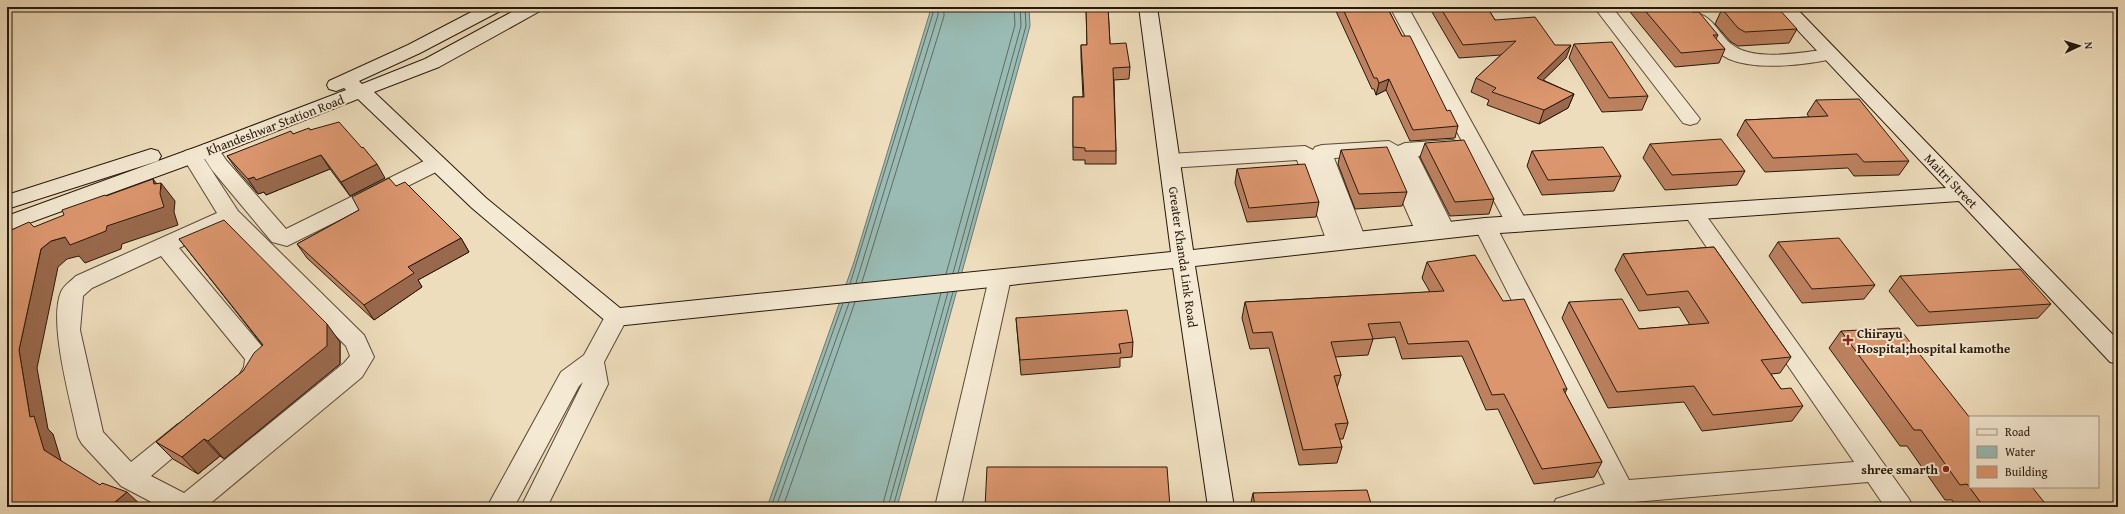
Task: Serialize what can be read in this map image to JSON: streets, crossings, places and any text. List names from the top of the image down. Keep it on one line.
{"streets":{"street":["Khandeshwar Station Road","Maitri Street","Greater Khanda Link Road"]},"places":{"health":["Chirayu Hospital;hospital kamothe"],"other":["shree smarth"]},"legend":["Road","Water","Building"],"north":"right"}
